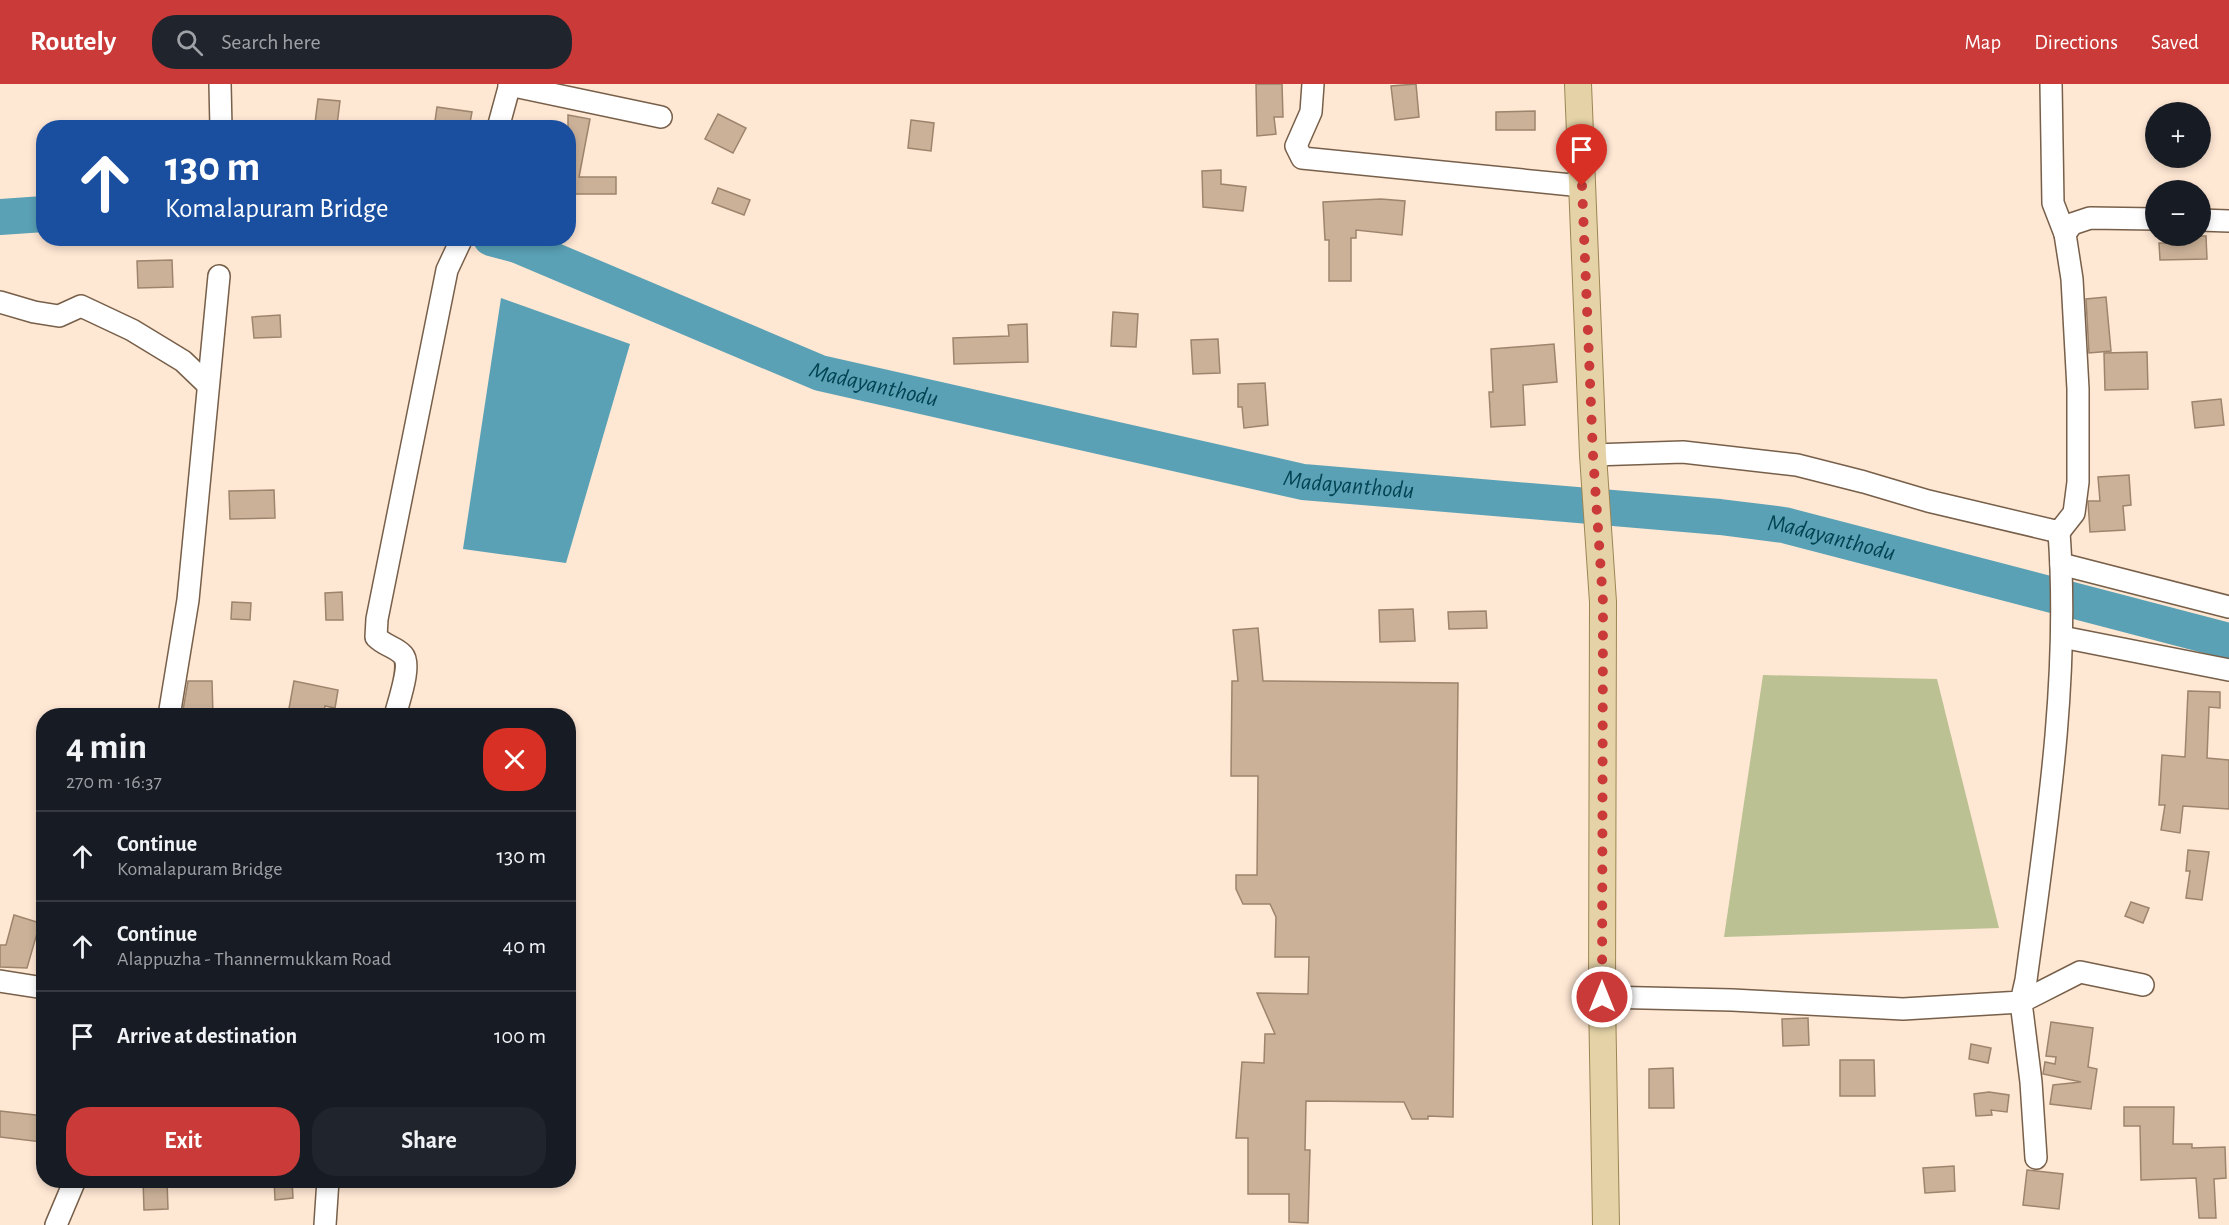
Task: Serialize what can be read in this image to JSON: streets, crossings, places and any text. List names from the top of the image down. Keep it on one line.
{"water":["Madayanthodu"],"page":{"header":"Routely","search":"Search here","nav":["Map","Directions","Saved"],"map_buttons":["+","−"],"turn":["130 m","Komalapuram Bridge"],"heading":["4 min","270 m · 16:37"],"list":[{"name":"Continue","note":"Komalapuram Bridge","value":"130 m"},{"name":"Continue","note":"Alappuzha - Thannermukkam Road","value":"40 m"},{"name":"Arrive at destination","value":"100 m"}],"buttons":["Exit","Share"]}}
